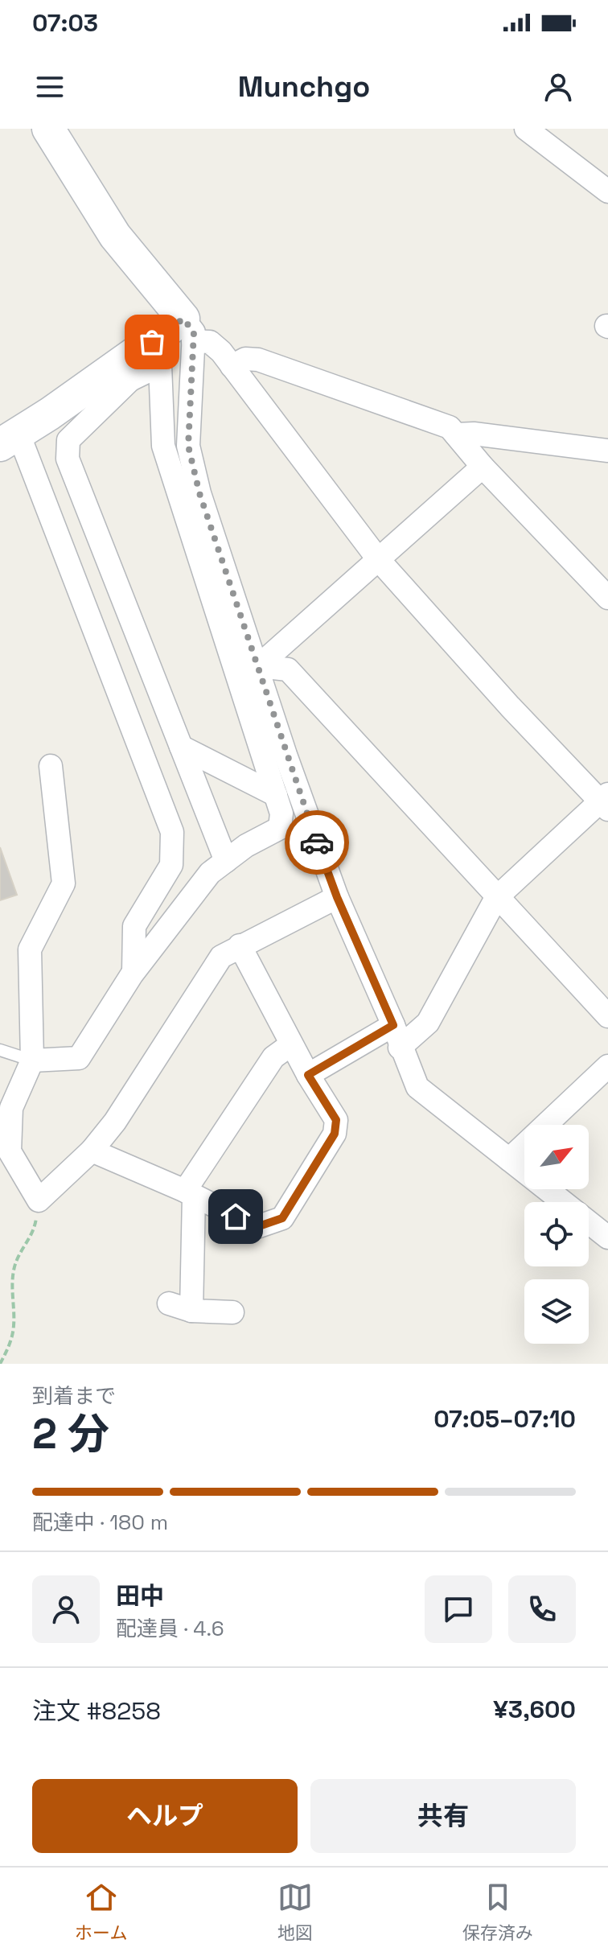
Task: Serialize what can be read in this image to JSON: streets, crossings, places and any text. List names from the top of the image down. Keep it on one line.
{"north":"top right","page":{"status":"07:03","header":"Munchgo","heading":["2 分","到着まで","07:05–07:10"],"panel":["田中","配達員 · 4.6","注文 #8258","¥3,600"],"bar":"配達中 · 180 m","buttons":["ヘルプ","共有"],"tabs":["ホーム","地図","保存済み"]}}
